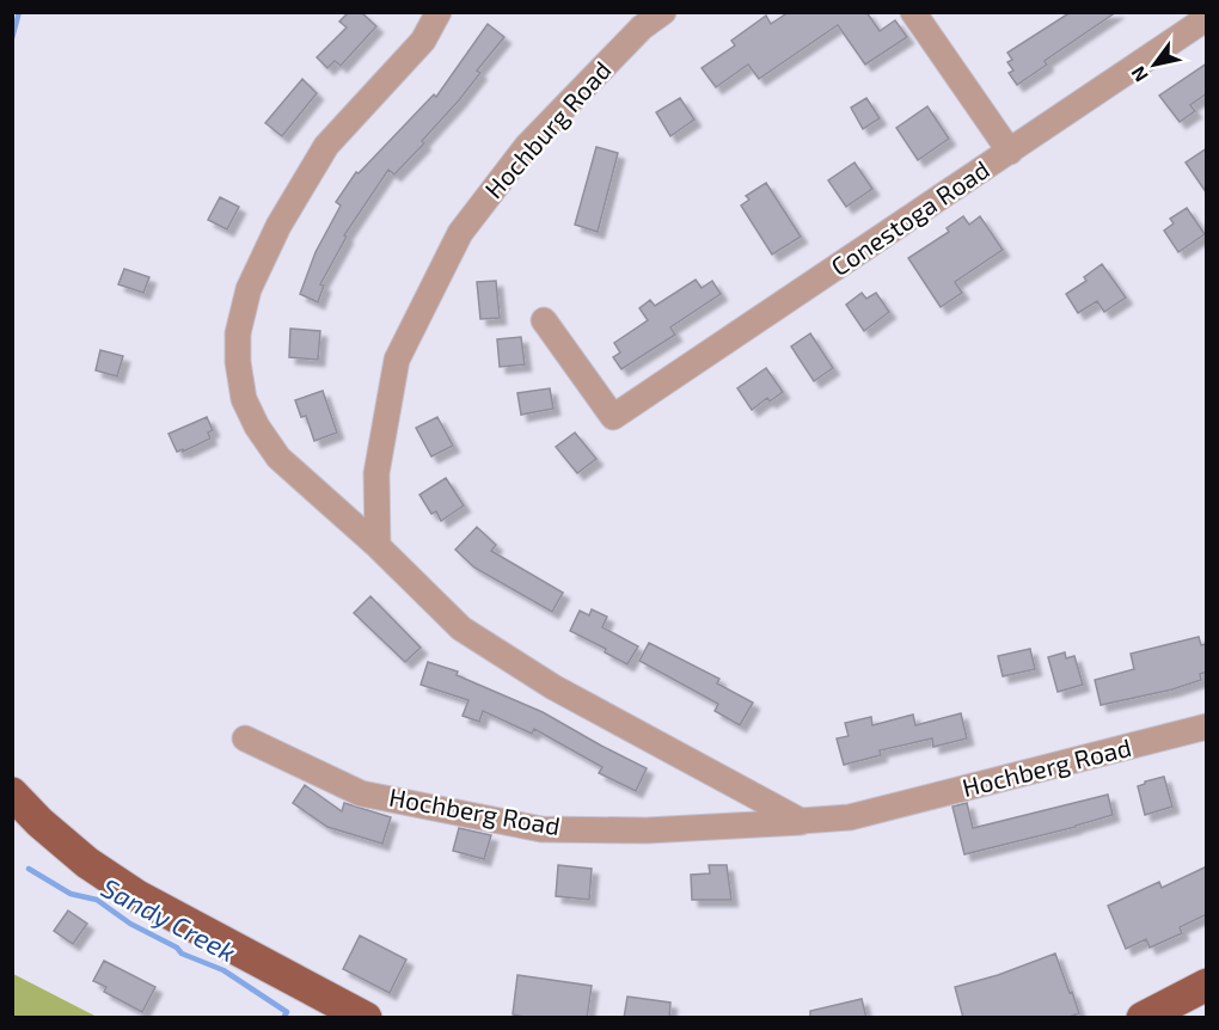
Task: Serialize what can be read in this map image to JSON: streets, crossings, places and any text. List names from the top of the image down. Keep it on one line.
{"streets":{"street":["Hochburg Road","Conestoga Road","Hochberg Road"]},"water":["Sandy Creek"],"north":"bottom left"}
